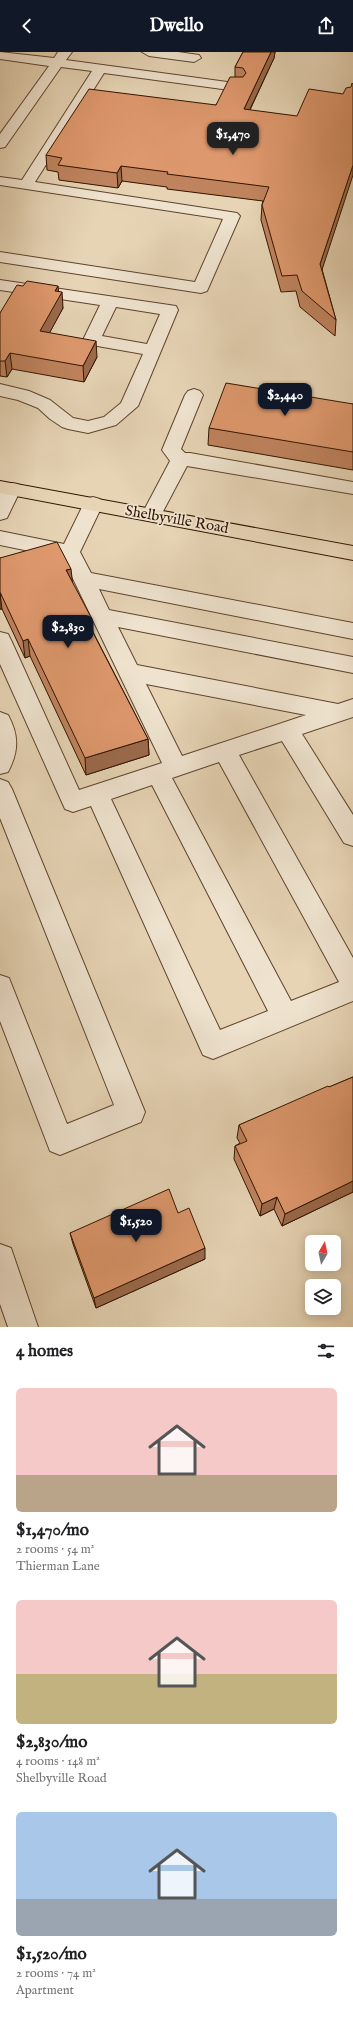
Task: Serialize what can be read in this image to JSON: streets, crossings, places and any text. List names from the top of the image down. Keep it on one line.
{"streets":{"main road":["Shelbyville Road"]},"north":"top","page":{"header":"Dwello","price":["$1,470","$2,440","$2,830","$1,520"],"heading":"4 homes","list":[{"name":"$1,470/mo","note":"2 rooms · 54 m² · Thierman Lane"},{"name":"$2,830/mo","note":"4 rooms · 148 m² · Shelbyville Road"},{"name":"$1,520/mo","note":"2 rooms · 74 m² · Apartment"}]}}
